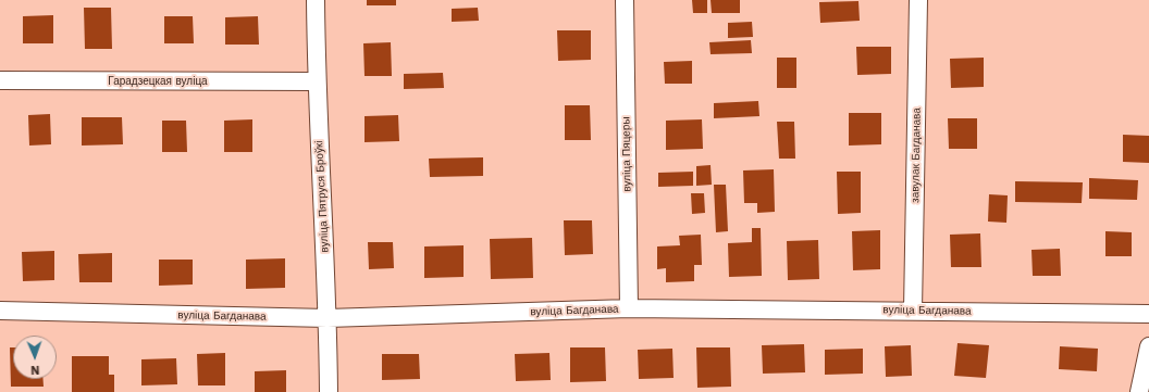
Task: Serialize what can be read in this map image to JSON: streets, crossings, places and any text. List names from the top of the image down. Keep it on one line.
{"streets":{"street":["Гарадзецкая вуліца","вуліца Пяцеры","завулак Багданава","вуліца Пятруся Броўкі","вуліца Багданава"]},"crossings":[["Гарадзецкая вуліца","вуліца Пятруся Броўкі"],["вуліца Пяцеры","вуліца Багданава"],["завулак Багданава","вуліца Багданава"],["вуліца Пятруся Броўкі","вуліца Багданава"]],"north":"bottom"}
